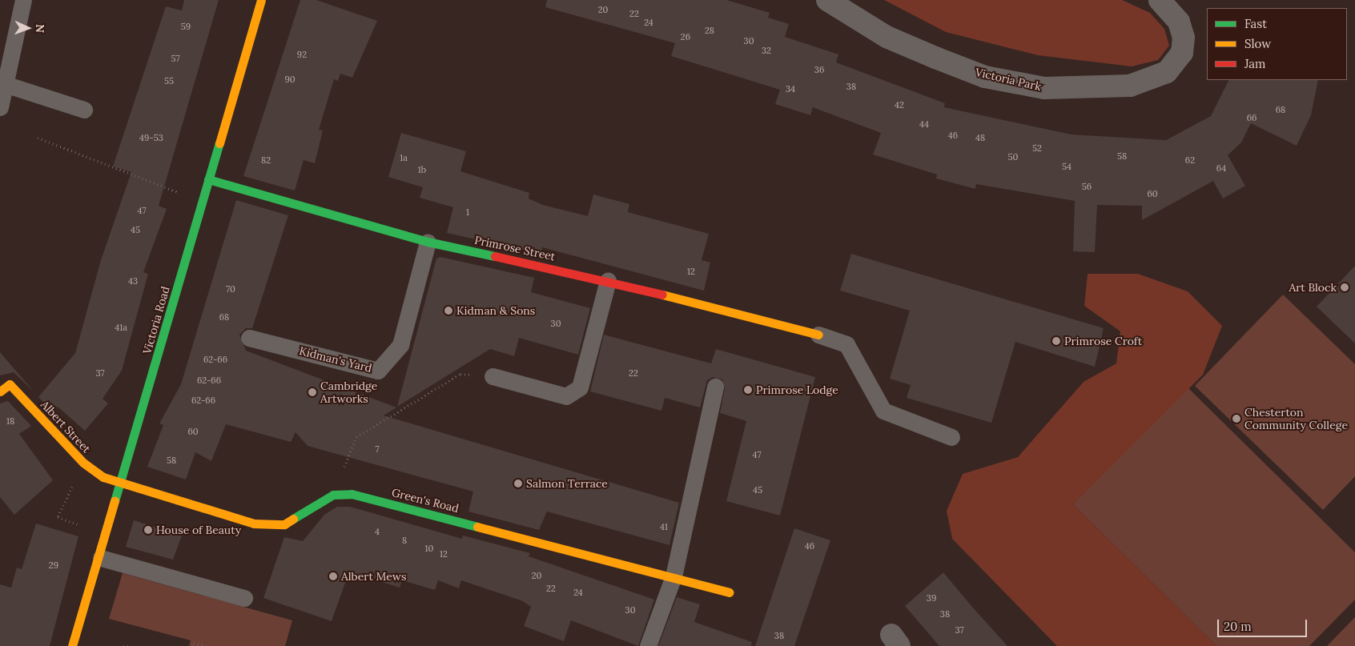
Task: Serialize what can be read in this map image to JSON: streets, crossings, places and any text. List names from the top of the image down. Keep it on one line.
{"streets":{"street":["Victoria Park","Primrose Street","Victoria Road","Albert Street","Green's Road"],"lane":["Kidman's Yard"]},"crossings":[["Primrose Street","Victoria Road"],["Primrose Street","Kidman's Yard"],["Victoria Road","Albert Street"],["Victoria Road","Green's Road"],["Albert Street","Green's Road"]],"places":["Art Block","Kidman & Sons","Primrose Croft","Primrose Lodge","Cambridge Artworks","Chesterton Community College","Salmon Terrace","House of Beauty","Albert Mews"],"house_numbers":["20","22","24","59","28","26","30","32","92","57","36","90","55","38","34","42","68","66","44","46","49-53","48","52","58","50","1a","82","62","54","64","1b","56","60","47","1","45","12","43","70","68","30","41a","62-66","37","22","62-66","62-66","18","60","7","47","58","45","41","4","8","46","10","12","29","20","22","24","39","30","38","37","38"],"legend":["Fast","Slow","Jam"],"scale_bar":"20 m","north":"right"}
